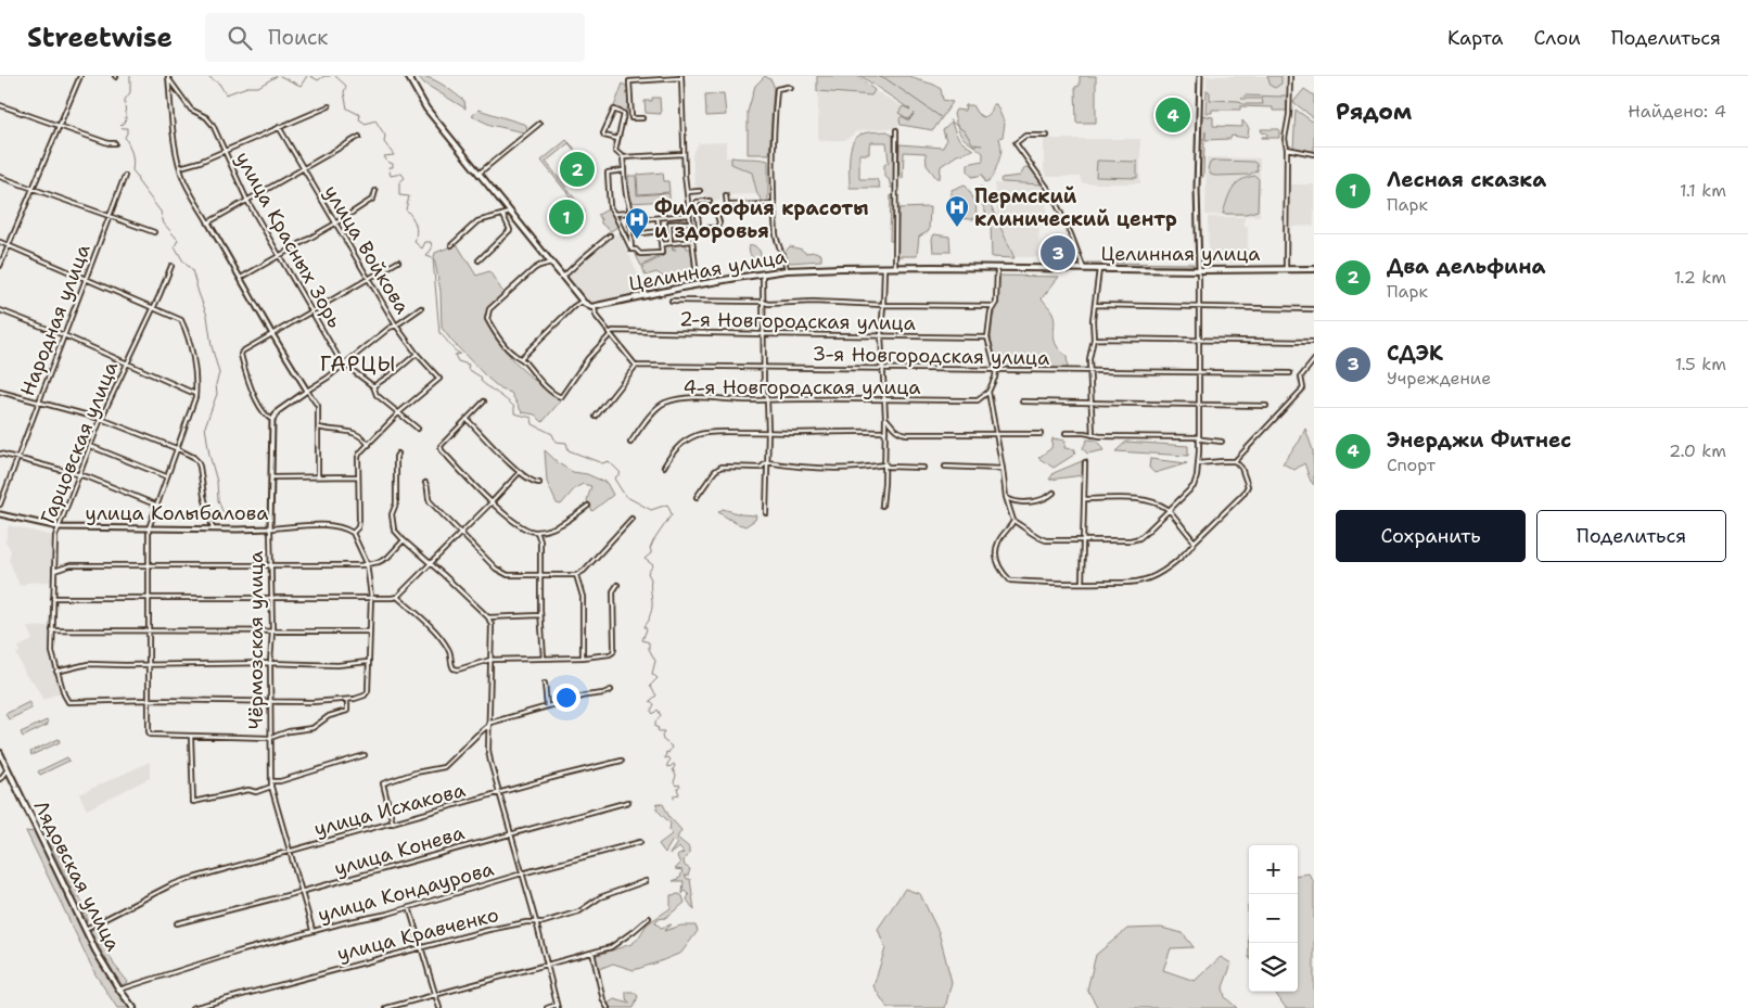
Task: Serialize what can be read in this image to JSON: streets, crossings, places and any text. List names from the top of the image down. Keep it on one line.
{"streets":{"main road":["Целинная улица","Лядовская улица"],"street":["улица Красных Зорь","улица Войкова","Народная улица","2-я Новгородская улица","3-я Новгородская улица","4-я Новгородская улица","Гарцовская улица","улица Колыбалова","Чёрмозская улица","улица Исхакова","улица Конева","улица Кондаурова","улица Кравченко"]},"crossings":[["улица Красных Зорь","улица Войкова"],["Гарцовская улица","улица Колыбалова"],["улица Колыбалова","Чёрмозская улица"],["Чёрмозская улица","улица Исхакова"],["Чёрмозская улица","улица Конева"],["Чёрмозская улица","улица Кондаурова"],["улица Исхакова","Лядовская улица"],["Лядовская улица","улица Кондаурова"]],"districts":["ГАРЦЫ"],"places":{"hospital":["Пермский клинический центр","Философия красоты и здоровья"]},"page":{"header":"Streetwise","search":"Поиск","nav":["Карта","Слои","Поделиться"],"heading":["Рядом","Найдено: 4"],"pins":["4","2","1","3"],"list":[{"mark":"1","name":"Лесная сказка","note":"Парк","value":"1.1 km"},{"mark":"2","name":"Два дельфина","note":"Парк","value":"1.2 km"},{"mark":"3","name":"СДЭК","note":"Учреждение","value":"1.5 km"},{"mark":"4","name":"Энерджи Фитнес","note":"Спорт","value":"2.0 km"}],"buttons":["Сохранить","Поделиться"],"map_buttons":["+","−"]}}
